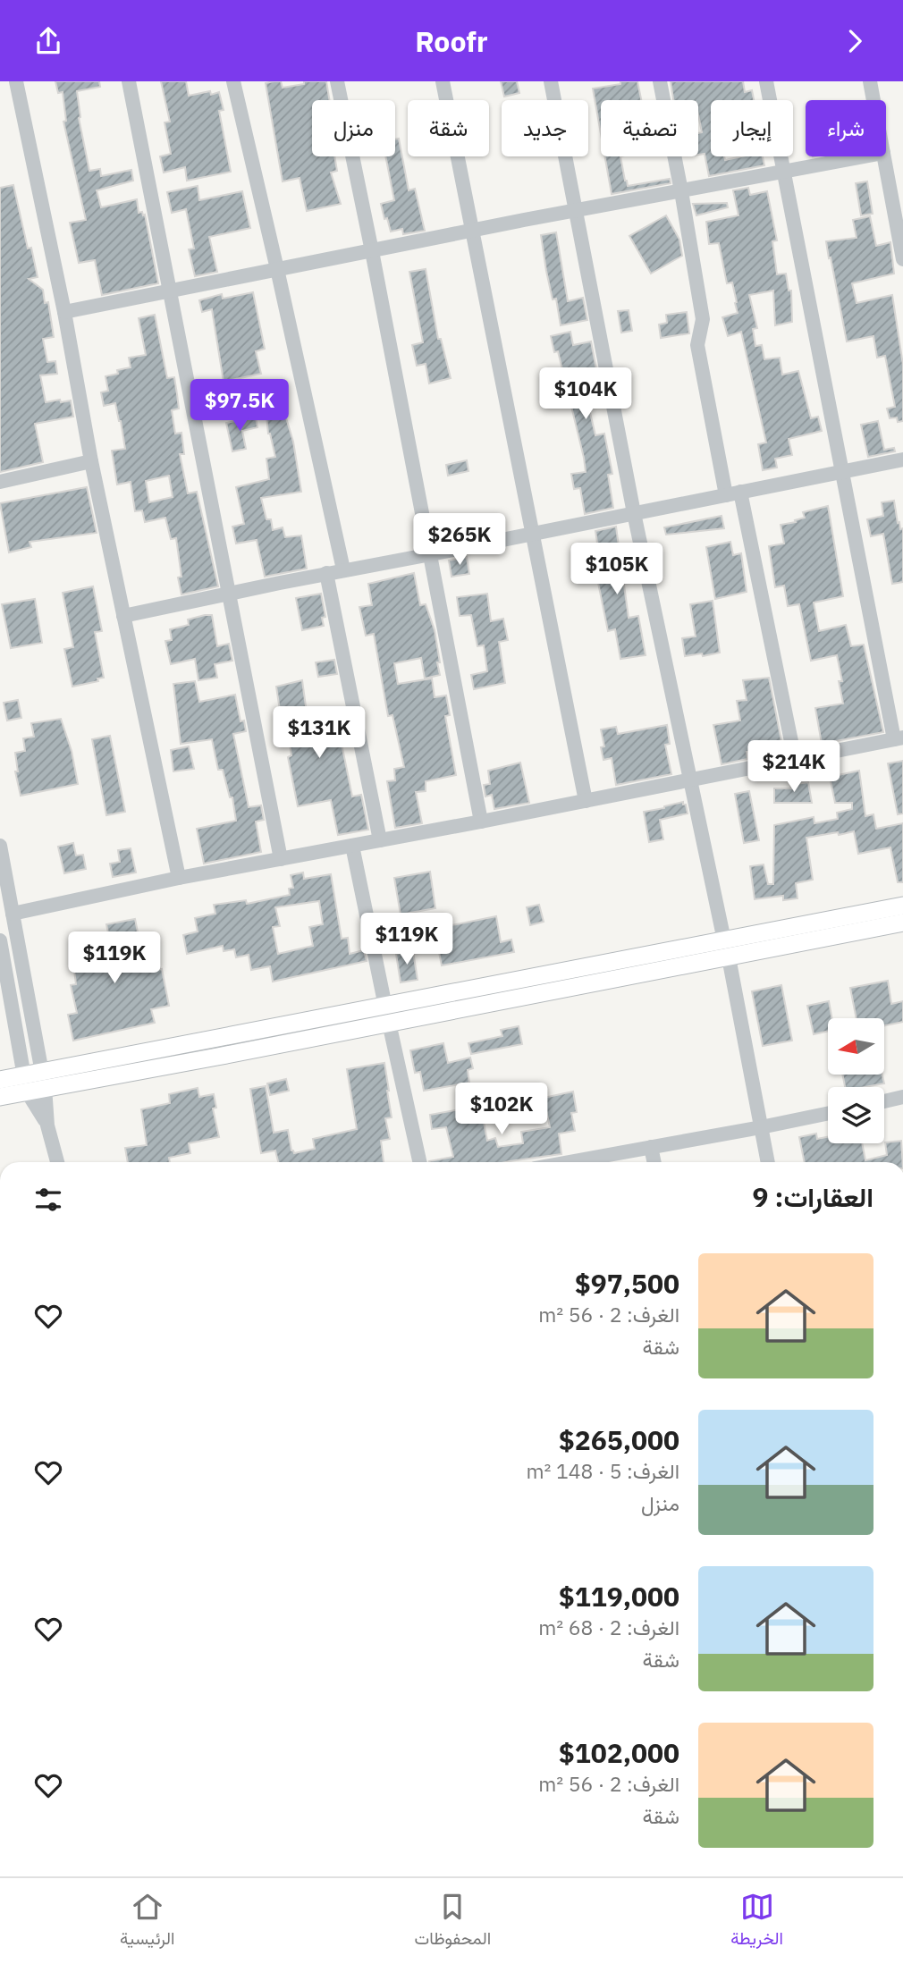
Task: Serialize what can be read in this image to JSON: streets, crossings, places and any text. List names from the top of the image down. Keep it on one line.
{"north":"left","page":{"header":"Roofr","chip":["شراء","إيجار","تصفية","جديد","شقة","منزل"],"price":["$104K","$97.5K","$265K","$105K","$131K","$214K","$119K","$119K","$102K"],"heading":"العقارات: 9","list":[{"name":"$97,500","note":"الغرف: 2 · 56 m² · شقة"},{"name":"$265,000","note":"الغرف: 5 · 148 m² · منزل"},{"name":"$119,000","note":"الغرف: 2 · 68 m² · شقة"},{"name":"$102,000","note":"الغرف: 2 · 56 m² · شقة"}],"tabs":["الخريطة","المحفوظات","الرئيسية"]}}
